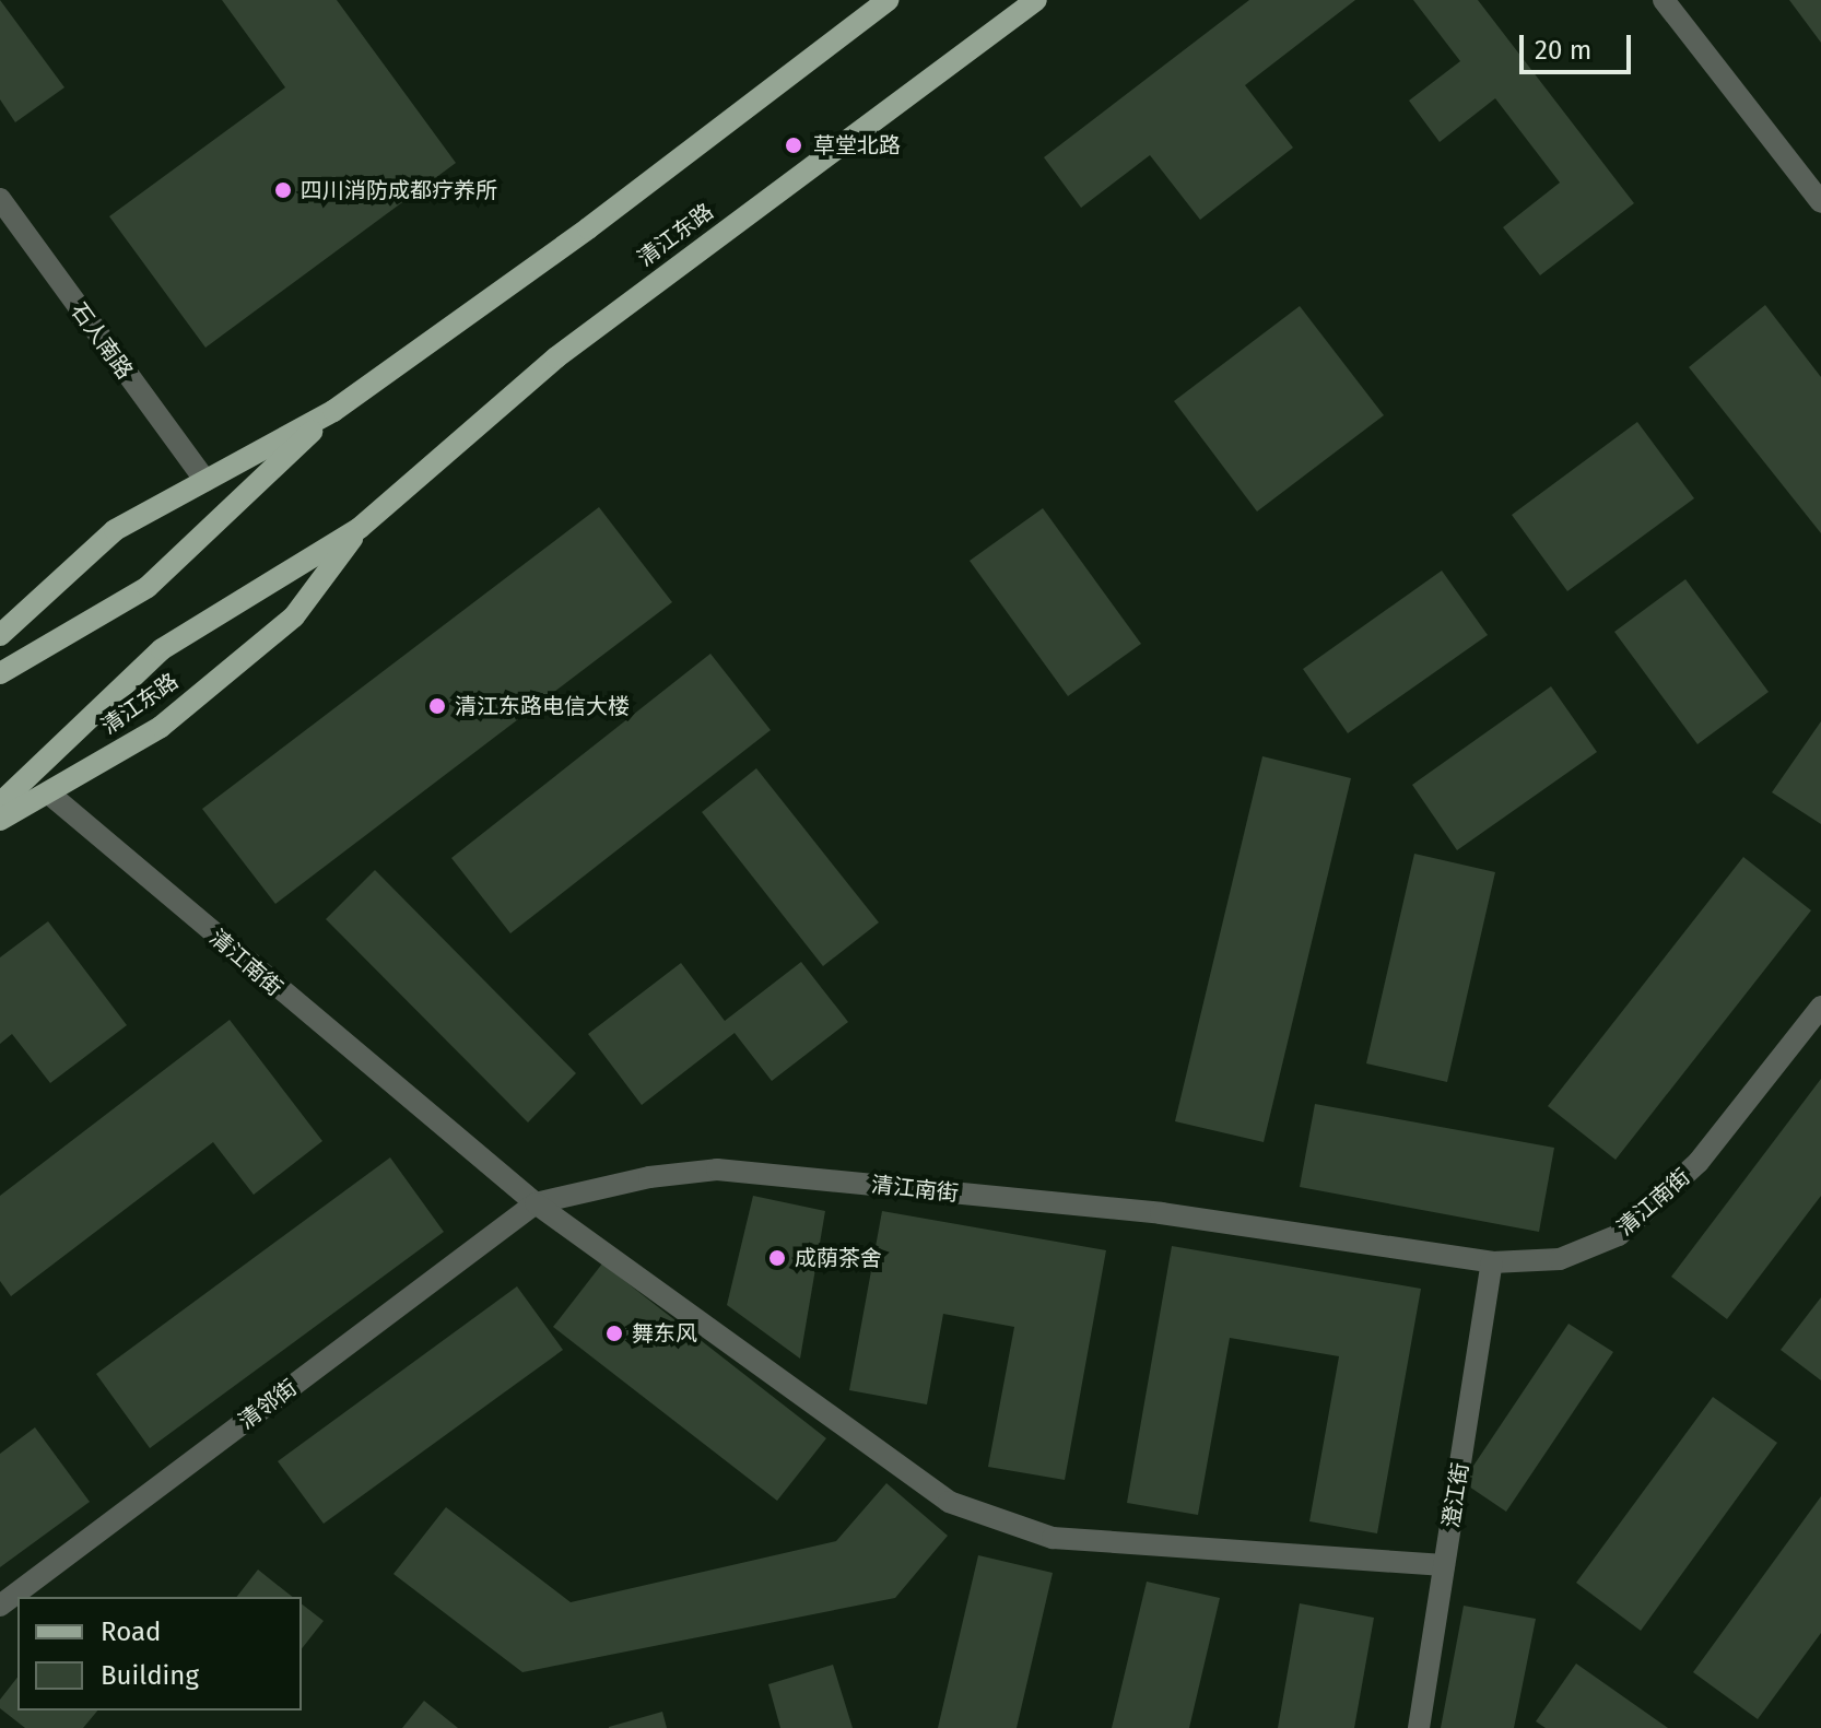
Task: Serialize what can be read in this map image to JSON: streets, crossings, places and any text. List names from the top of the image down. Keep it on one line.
{"streets":{"main road":["清江东路"],"street":["石人南路","清江南街","清邻街","澄江街"]},"crossings":[["清江东路","清江南街"],["清江南街","清邻街"],["清江南街","澄江街"]],"places":["草堂北路","四川消防成都疗养所","清江东路电信大楼","成荫茶舍","舞东风"],"legend":["Road","Building"],"scale_bar":"20 m"}
